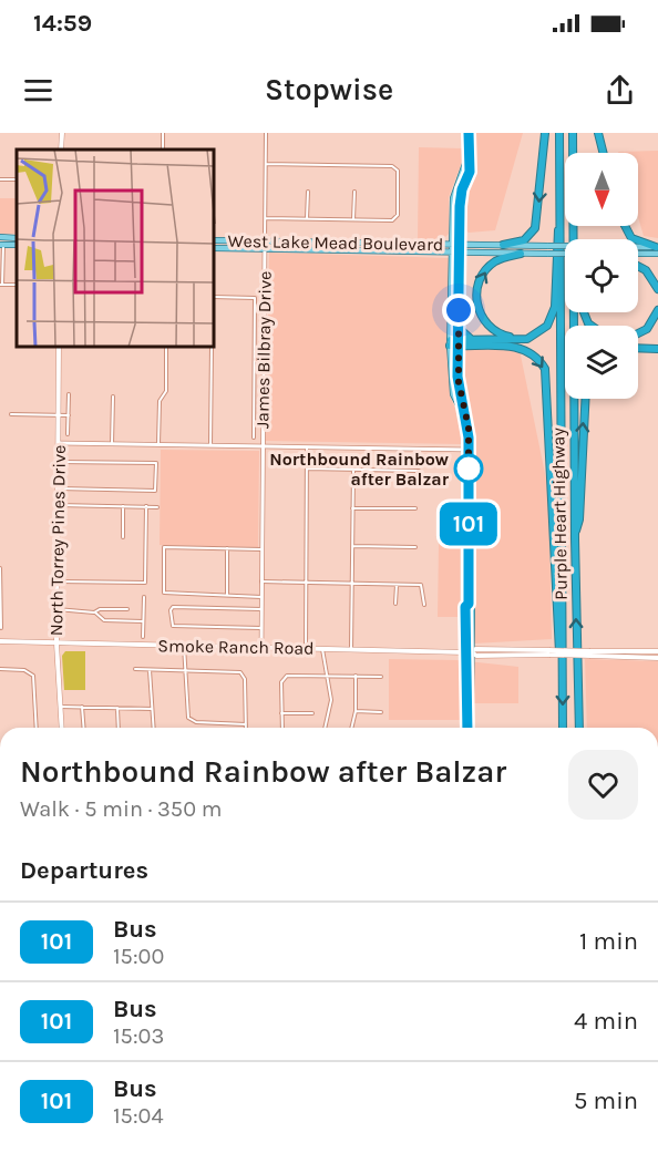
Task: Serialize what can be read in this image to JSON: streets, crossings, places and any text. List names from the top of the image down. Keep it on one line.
{"streets":{"highway":["Purple Heart Highway"],"main road":["West Lake Mead Boulevard","North Torrey Pines Drive","Smoke Ranch Road"],"street":["James Bilbray Drive"]},"crossings":[["West Lake Mead Boulevard","James Bilbray Drive"],["James Bilbray Drive","Smoke Ranch Road"],["North Torrey Pines Drive","Smoke Ranch Road"]],"places":["Northbound Rainbow after Balzar"],"lines":["bus line 101"],"north":"bottom","page":{"status":"14:59","header":"Stopwise","on_map":"101","heading":[["Northbound Rainbow after Balzar","Walk · 5 min · 350 m"],"Departures"],"list":[{"mark":"101","name":"Bus","note":"15:00","value":"1 min"},{"mark":"101","name":"Bus","note":"15:03","value":"4 min"},{"mark":"101","name":"Bus","note":"15:04","value":"5 min"}]}}
